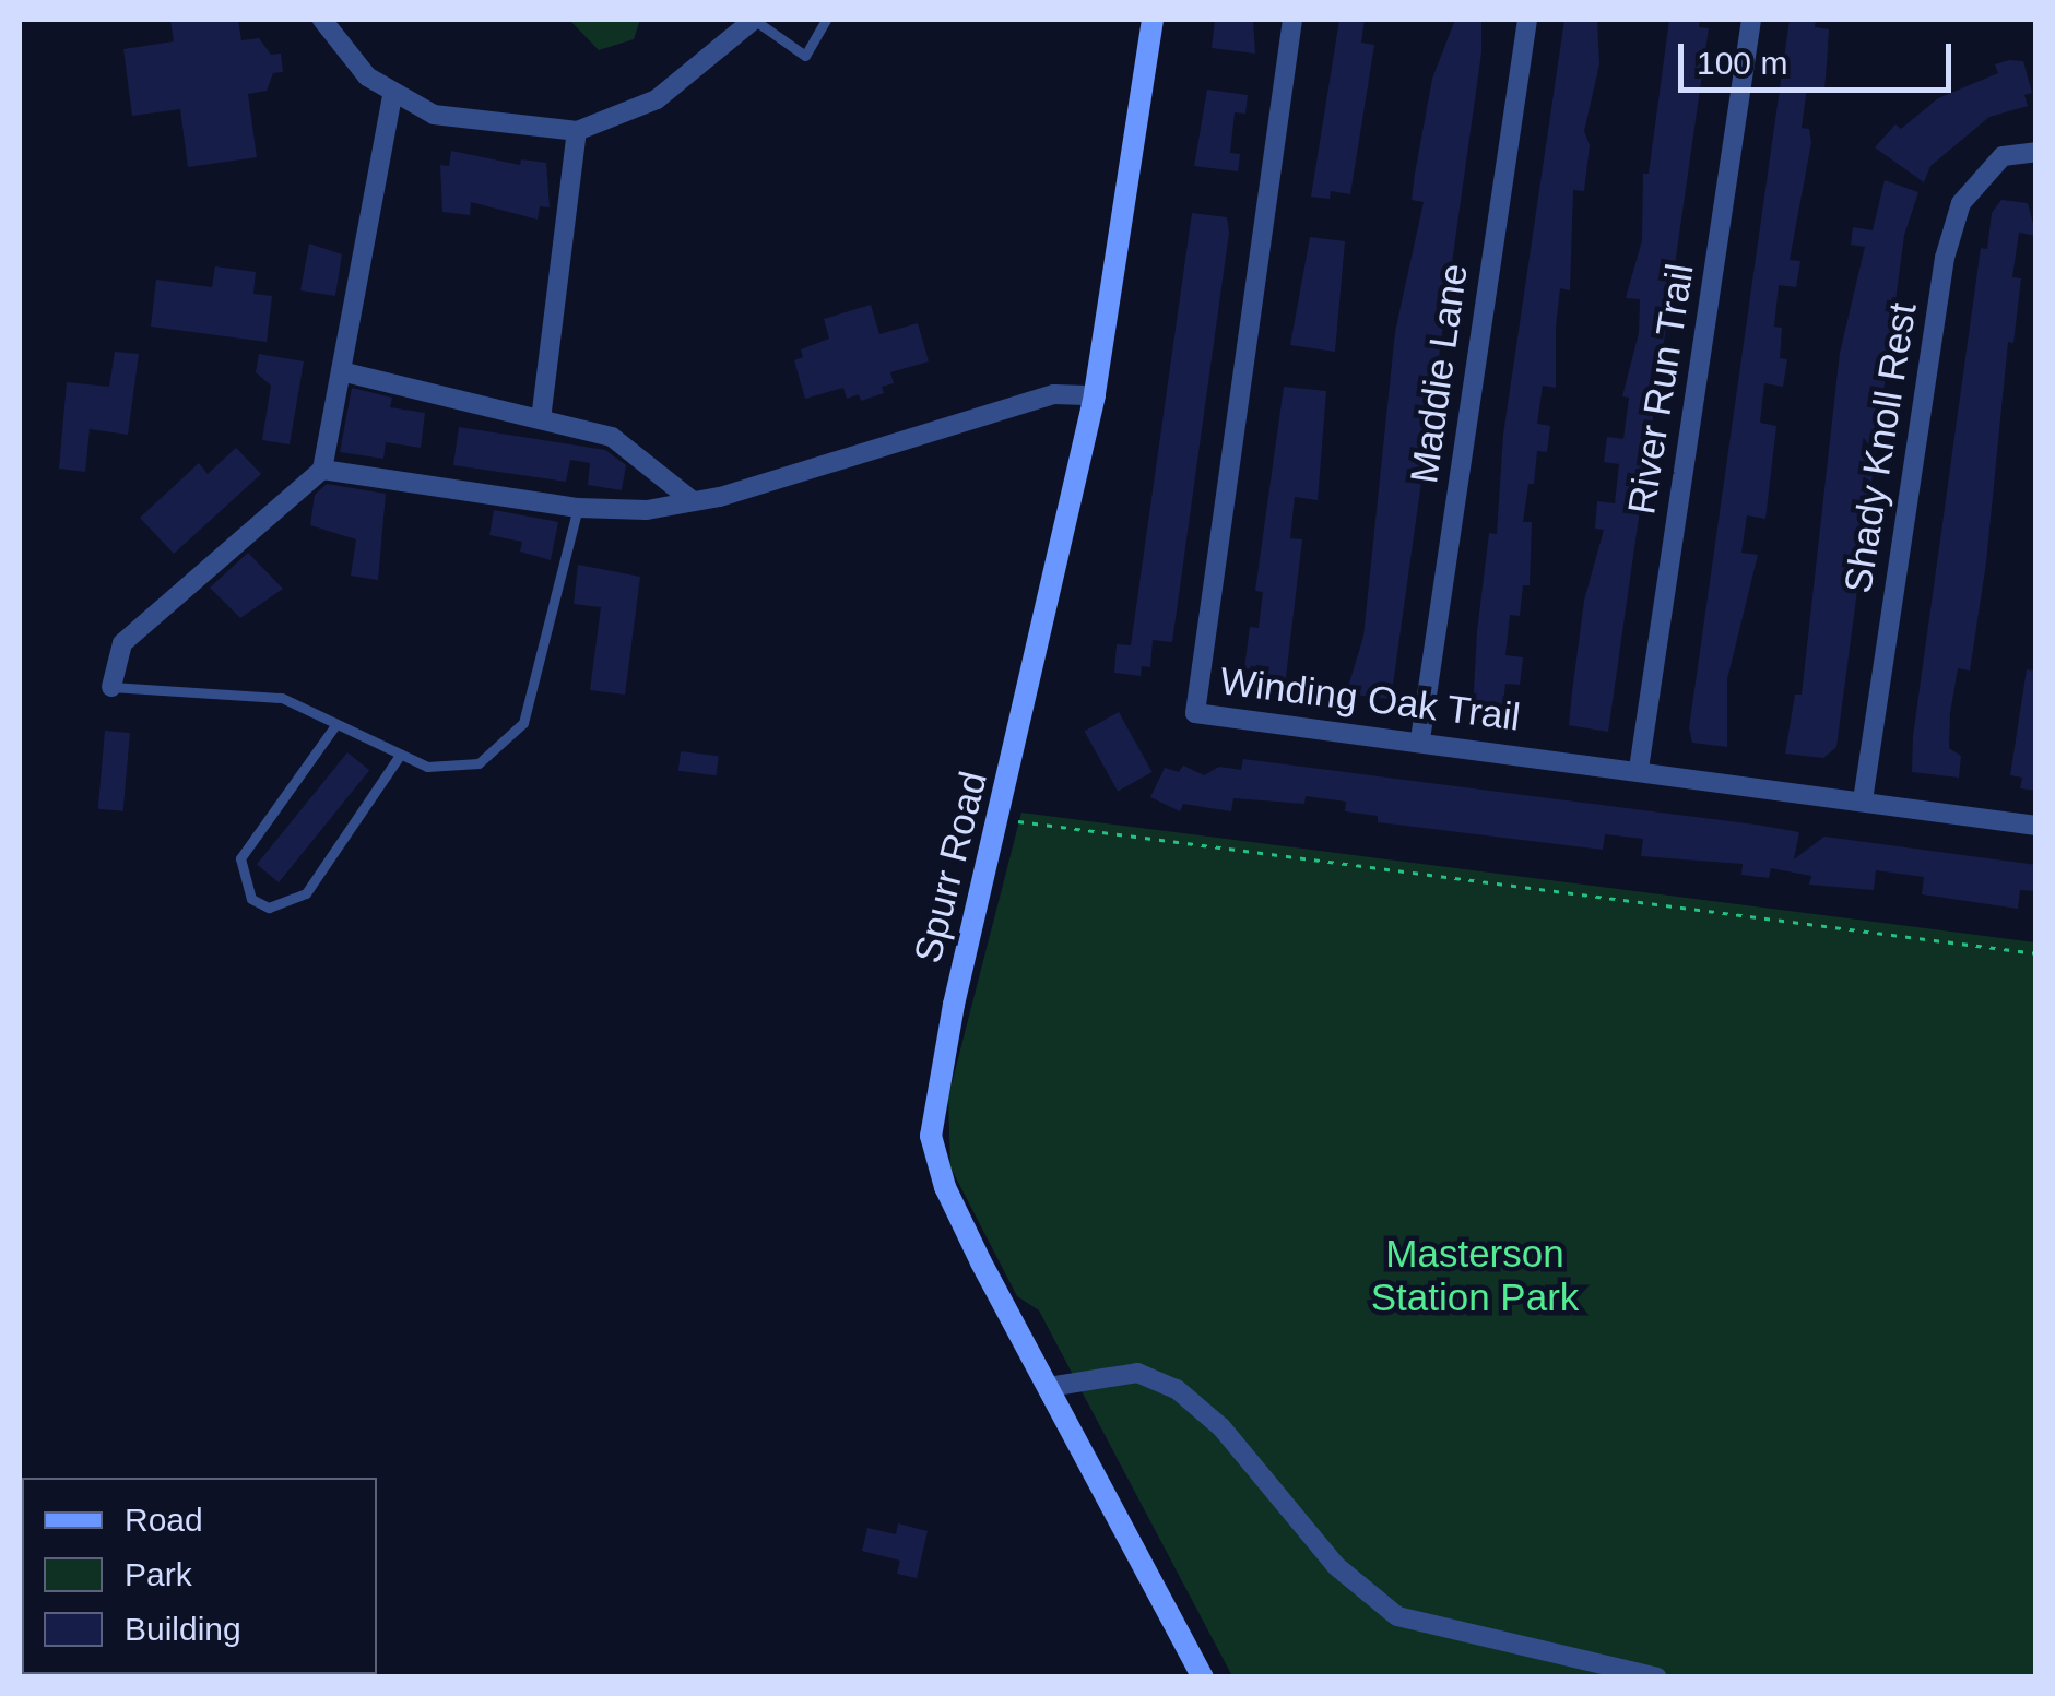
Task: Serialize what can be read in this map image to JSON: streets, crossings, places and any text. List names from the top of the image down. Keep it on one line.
{"streets":{"street":["Maddie Lane","River Run Trail","Shady Knoll Rest","Winding Oak Trail","Spurr Road"]},"crossings":[["Maddie Lane","Winding Oak Trail"],["River Run Trail","Winding Oak Trail"],["Shady Knoll Rest","Winding Oak Trail"]],"parks":["Masterson Station Park"],"legend":["Road","Park","Building"],"scale_bar":"100 m"}
